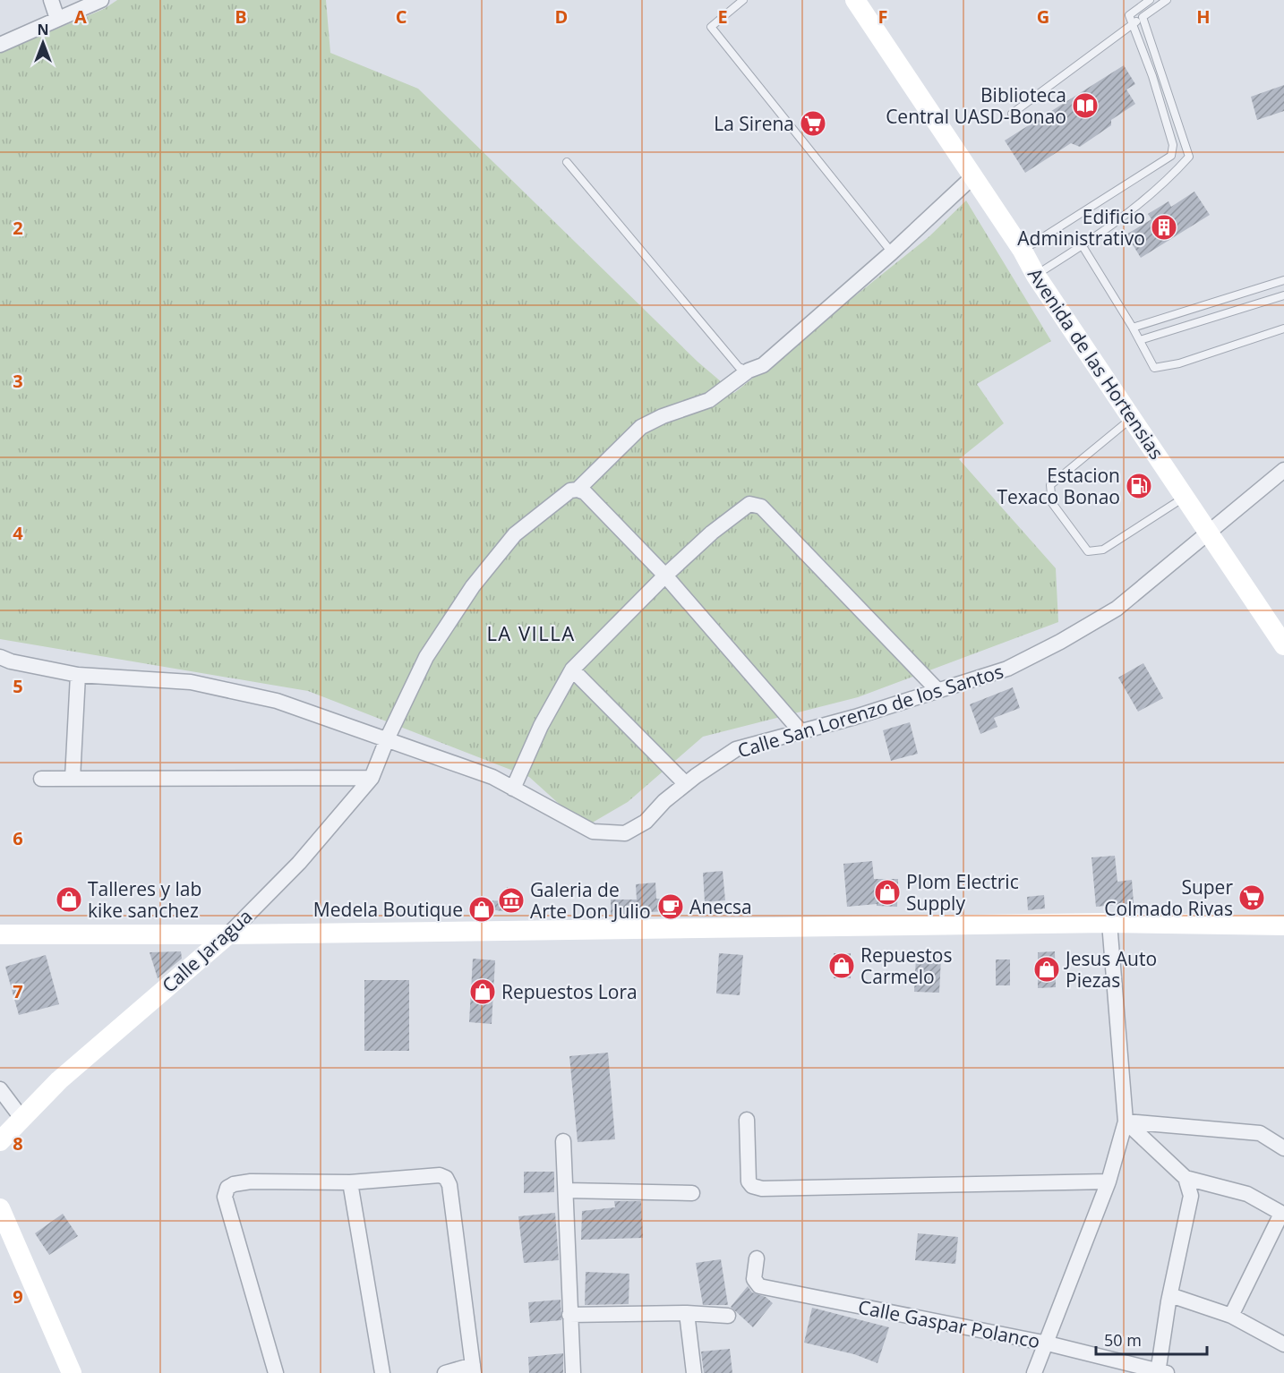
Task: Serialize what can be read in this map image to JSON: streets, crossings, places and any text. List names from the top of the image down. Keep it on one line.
{"streets":{"main road":["Avenida de las Hortensias","Calle Jaragua"],"street":["Calle San Lorenzo de los Santos","Calle Gaspar Polanco"]},"crossings":[["Avenida de las Hortensias","Calle San Lorenzo de los Santos"],["Avenida de las Hortensias","Calle Jaragua"],["Calle San Lorenzo de los Santos","Calle Jaragua"]],"districts":["LA VILLA"],"places":{"library":["Biblioteca Central UASD-Bonao"],"supermarket":["La Sirena","Super Colmado Rivas"],"building":["Edificio Administrativo"],"fuel station":["Estacion Texaco Bonao"],"shop":["Plom Electric Supply","Talleres y lab kike sanchez","Medela Boutique","Repuestos Carmelo","Jesus Auto Piezas","Repuestos Lora"],"museum":["Galeria de Arte Don Julio"],"cafe":["Anecsa"]},"scale_bar":"50 m","north":"top","grid":{"columns":["A","B","C","D","E","F","G","H"],"rows":["2","3","4","5","6","7","8","9"]}}
